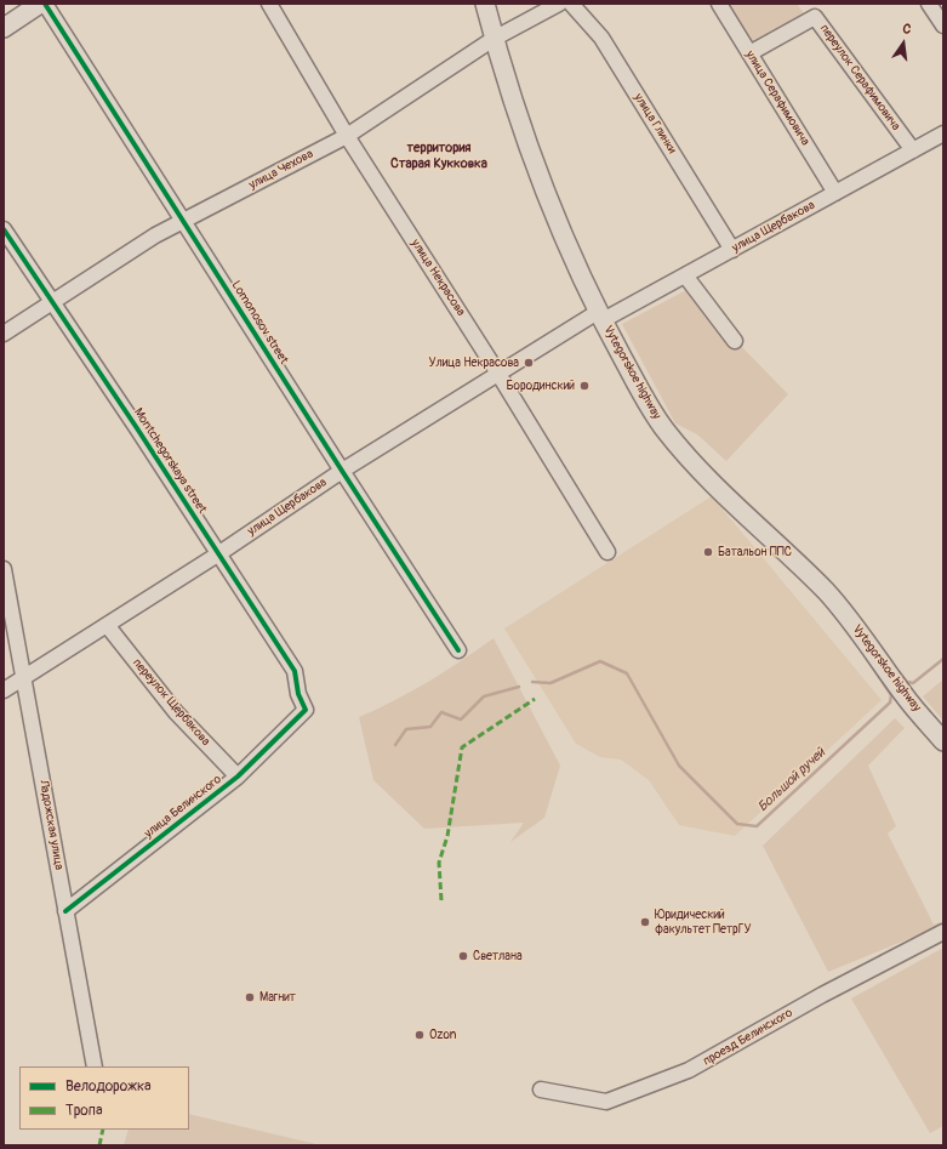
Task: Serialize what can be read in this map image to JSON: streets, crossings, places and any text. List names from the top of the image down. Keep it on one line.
{"streets":{"main road":["Vytegorskoe highway"],"street":["переулок Серафимовича","улица Серафимовича","улица Глинки","улица Чехова","улица Щербакова","улица Некрасова","Lomonosov street","Montchegorskaya street","переулок Щербакова","улица Белинского","Ладожская улица","проезд Белинского"]},"crossings":[["переулок Серафимовича","улица Серафимовича"],["переулок Серафимовича","улица Щербакова"],["улица Серафимовича","улица Щербакова"],["улица Глинки","улица Щербакова"],["улица Чехова","улица Некрасова"],["улица Чехова","Lomonosov street"],["улица Чехова","Vytegorskoe highway"],["улица Чехова","Montchegorskaya street"],["улица Щербакова","улица Некрасова"],["улица Щербакова","Lomonosov street"],["улица Щербакова","Vytegorskoe highway"],["улица Щербакова","Montchegorskaya street"],["улица Щербакова","переулок Щербакова"],["улица Щербакова","Ладожская улица"],["Montchegorskaya street","улица Белинского"],["переулок Щербакова","улица Белинского"],["улица Белинского","Ладожская улица"]],"districts":["территория Старая Кукковка"],"water":["Большой ручей"],"places":["Улица Некрасова","Бородинский","Батальон ППС","Юридический факультет ПетрГУ","Светлана","Магнит","Ozon"],"legend":["Велодорожка","Тропа"],"north":"top"}
